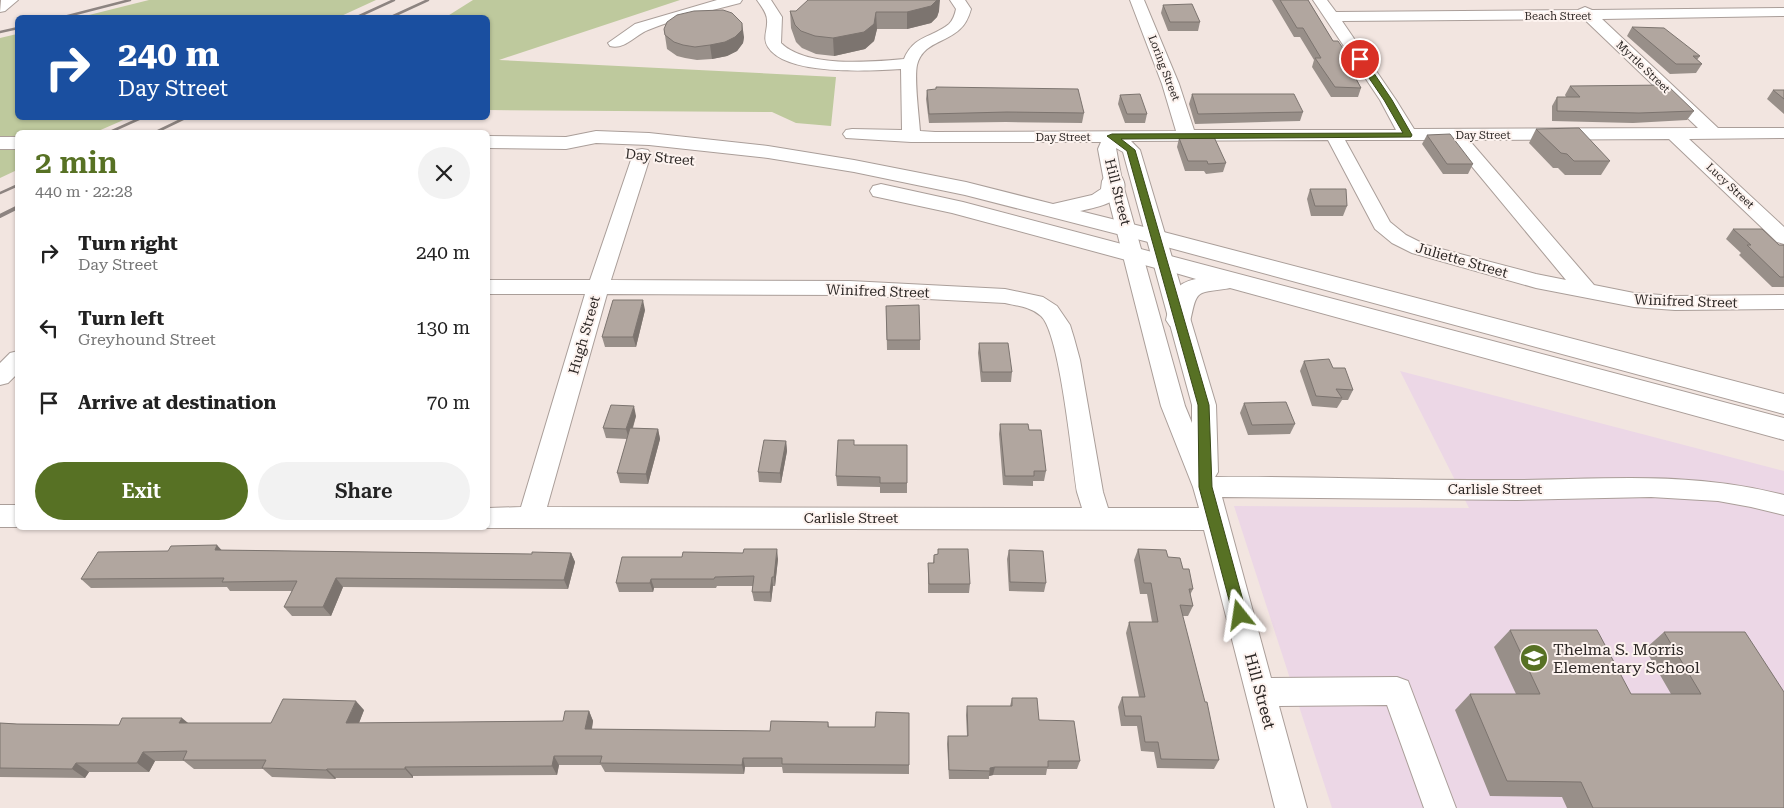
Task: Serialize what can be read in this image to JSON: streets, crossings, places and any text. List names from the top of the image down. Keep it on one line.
{"streets":{"main road":["Day Street"],"street":["Beach Street","Myrtle Street","Loring Street","Lucy Street","Hill Street","Juliette Street","Winifred Street","Hugh Street","Carlisle Street"]},"crossings":[["Beach Street","Myrtle Street"],["Myrtle Street","Day Street"],["Loring Street","Day Street"],["Day Street","Lucy Street"],["Day Street","Hill Street"],["Day Street","Juliette Street"],["Day Street","Hugh Street"],["Hill Street","Carlisle Street"],["Juliette Street","Winifred Street"],["Winifred Street","Hugh Street"],["Winifred Street","Carlisle Street"],["Hugh Street","Carlisle Street"]],"places":{"school or university":["Thelma S. Morris Elementary School"]},"page":{"turn":["240 m","Day Street"],"heading":["2 min","440 m · 22:28"],"list":[{"name":"Turn right","note":"Day Street","value":"240 m"},{"name":"Turn left","note":"Greyhound Street","value":"130 m"},{"name":"Arrive at destination","value":"70 m"}],"buttons":["Exit","Share"]}}
